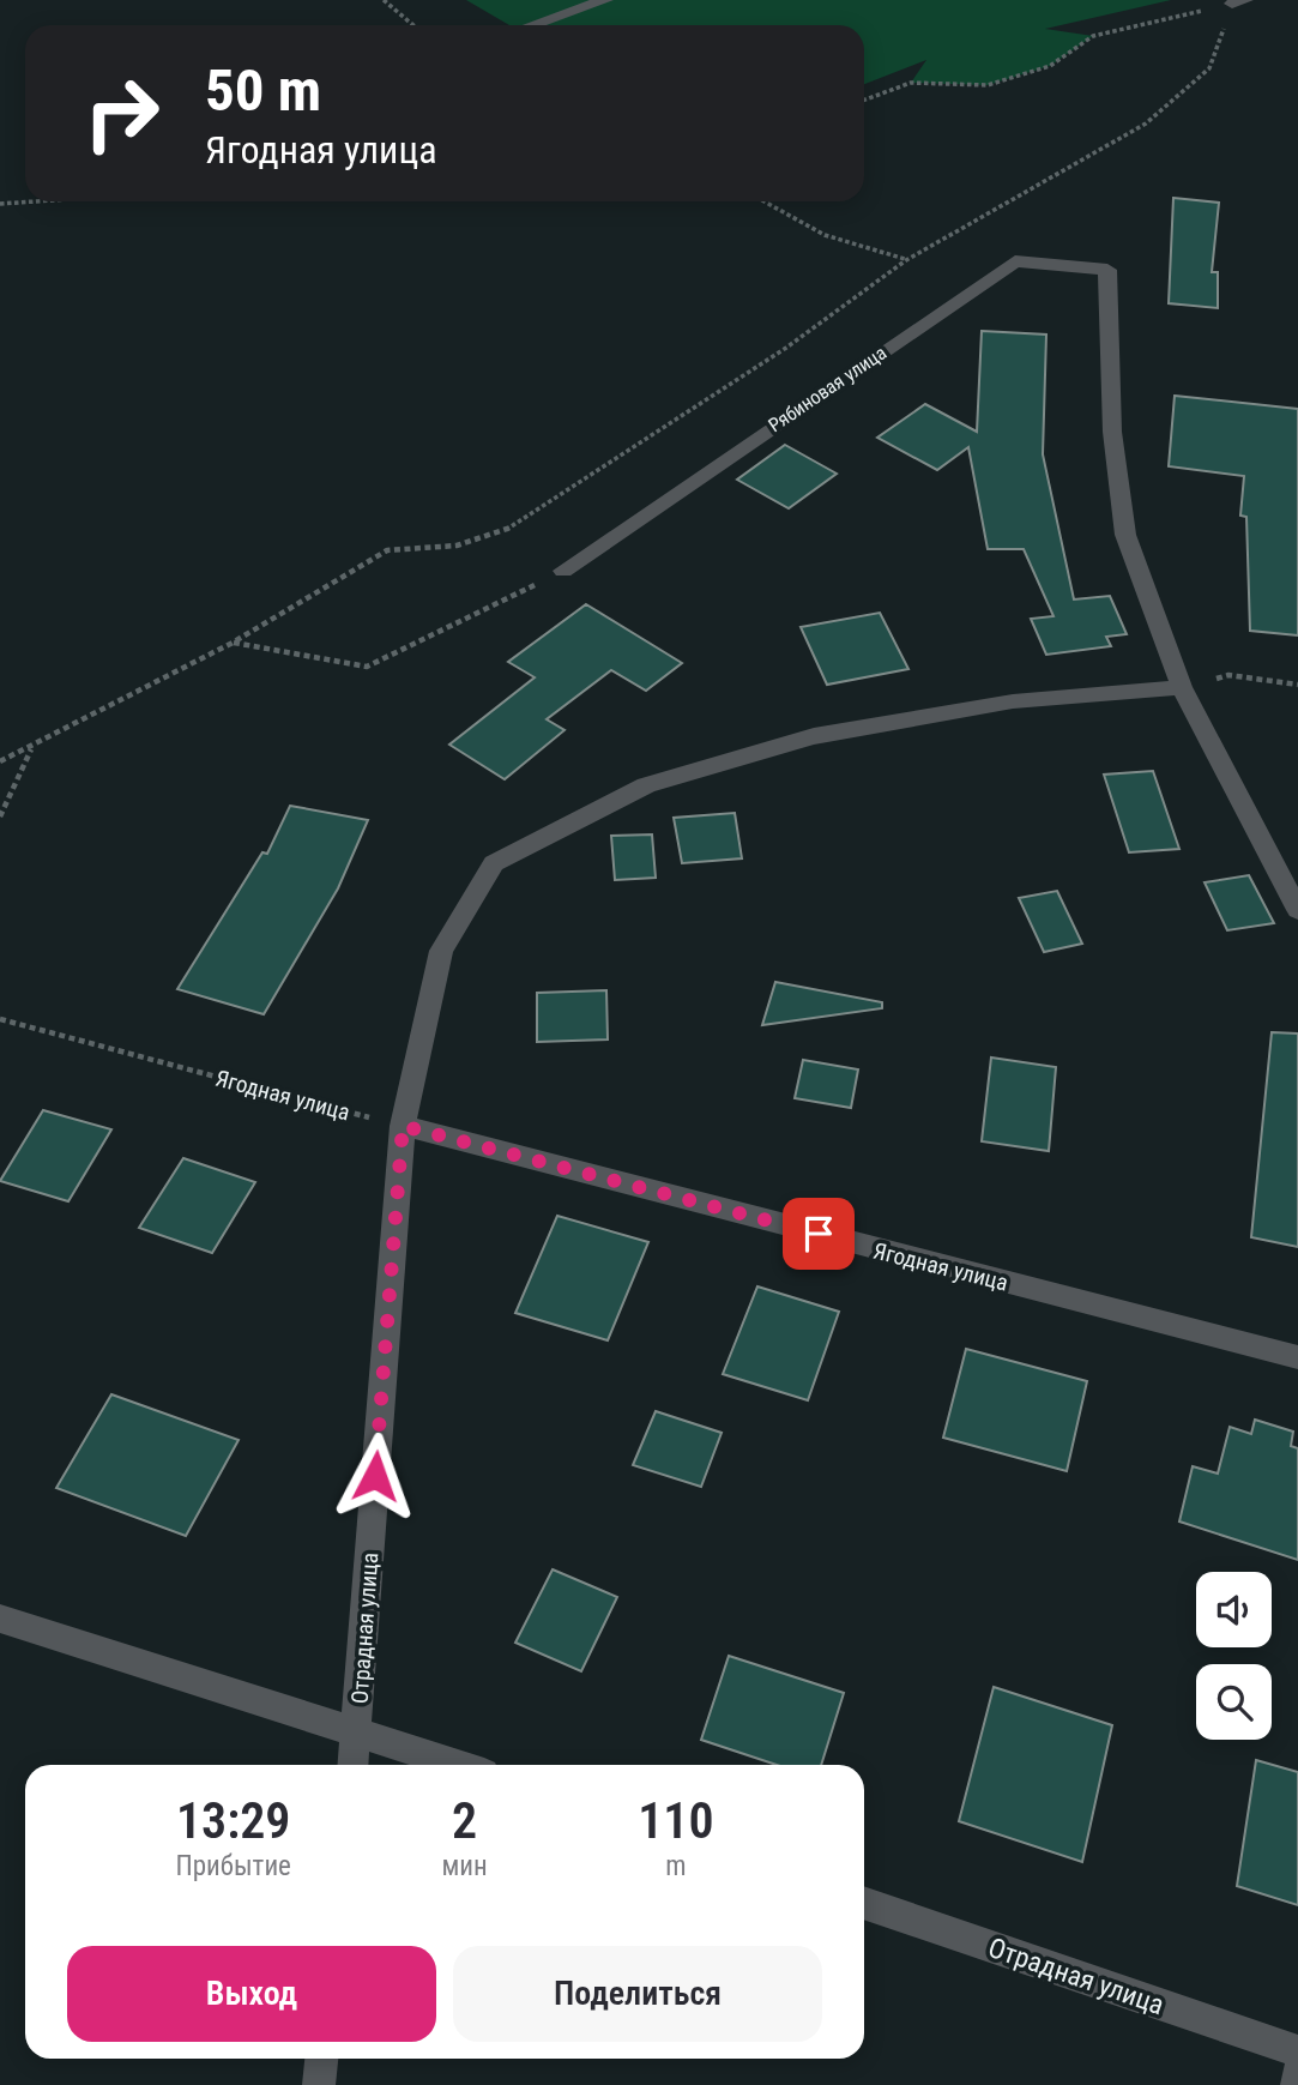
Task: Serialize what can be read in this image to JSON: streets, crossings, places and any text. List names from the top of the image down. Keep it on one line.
{"streets":{"street":["Рябиновая улица","Ягодная улица","Отрадная улица"]},"crossings":[["Рябиновая улица","Отрадная улица"],["Ягодная улица","Отрадная улица"]],"page":{"turn":["50 m","Ягодная улица"],"eta":["13:29","Прибытие","2","мин","110","m"],"buttons":["Выход","Поделиться"]}}
